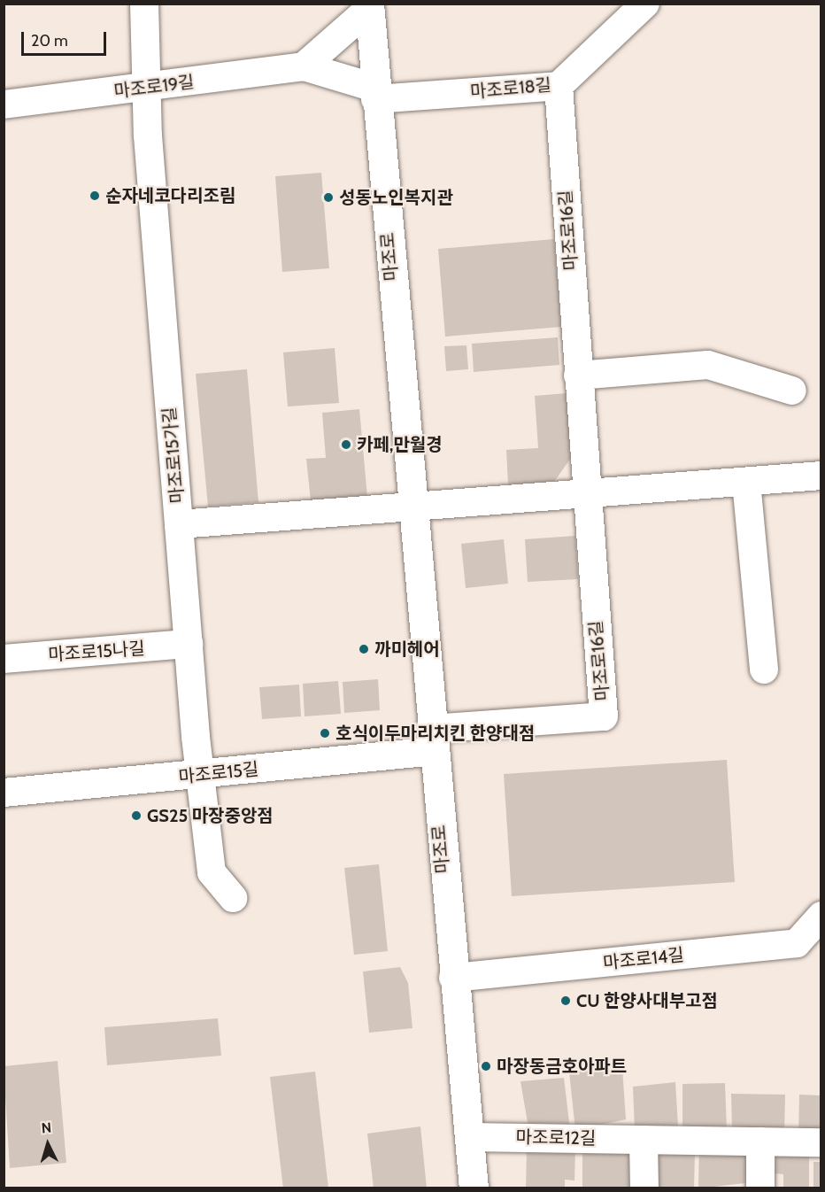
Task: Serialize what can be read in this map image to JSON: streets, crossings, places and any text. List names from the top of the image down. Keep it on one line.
{"streets":{"main road":["마조로"],"street":["마조로19길","마조로18길","마조로16길","마조로15가길","마조로15나길","마조로15길","마조로14길","마조로12길"]},"crossings":[["마조로19길","마조로15가길"],["마조로18길","마조로16길"],["마조로18길","마조로"],["마조로16길","마조로"],["마조로16길","마조로15길"],["마조로","마조로15길"],["마조로","마조로14길"],["마조로","마조로12길"],["마조로15가길","마조로15나길"],["마조로15가길","마조로15길"]],"places":["순자네코다리조림","성동노인복지관","카페,만월경","까미헤어","호식이두마리치킨 한양대점","GS25 마장중앙점","CU 한양사대부고점","마장동금호아파트"],"scale_bar":"20 m","north":"top"}
